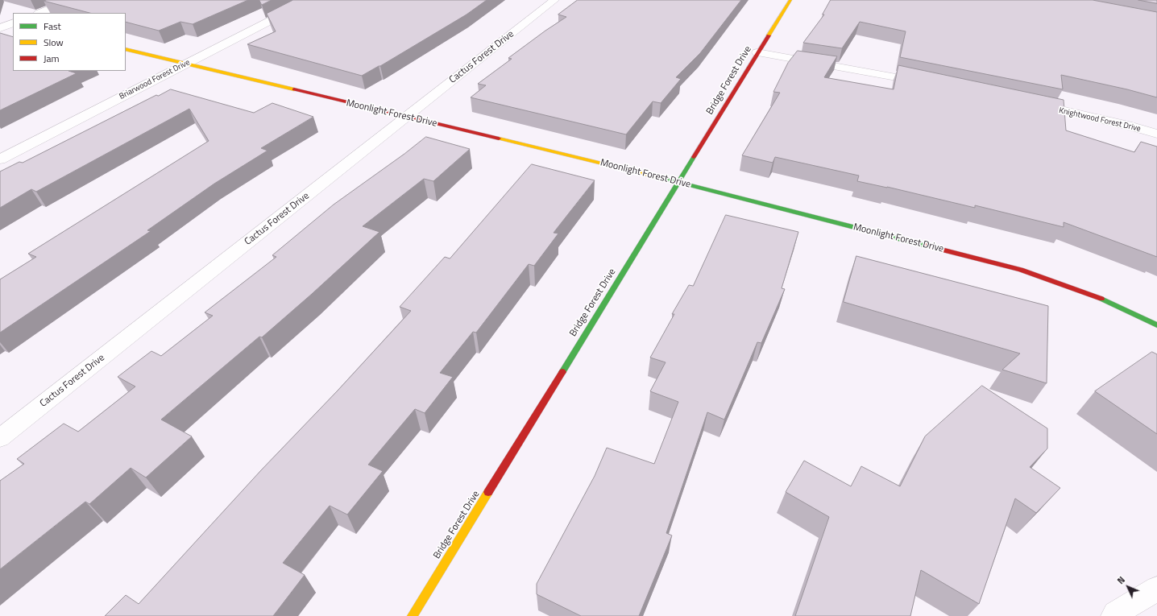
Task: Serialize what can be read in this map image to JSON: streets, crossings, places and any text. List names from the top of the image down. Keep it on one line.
{"streets":{"street":["Cactus Forest Drive","Briarwood Forest Drive","Bridge Forest Drive","Moonlight Forest Drive","Knightwood Forest Drive"]},"crossings":[["Cactus Forest Drive","Moonlight Forest Drive"],["Briarwood Forest Drive","Moonlight Forest Drive"],["Bridge Forest Drive","Moonlight Forest Drive"]],"legend":["Fast","Slow","Jam"],"north":"top left"}
